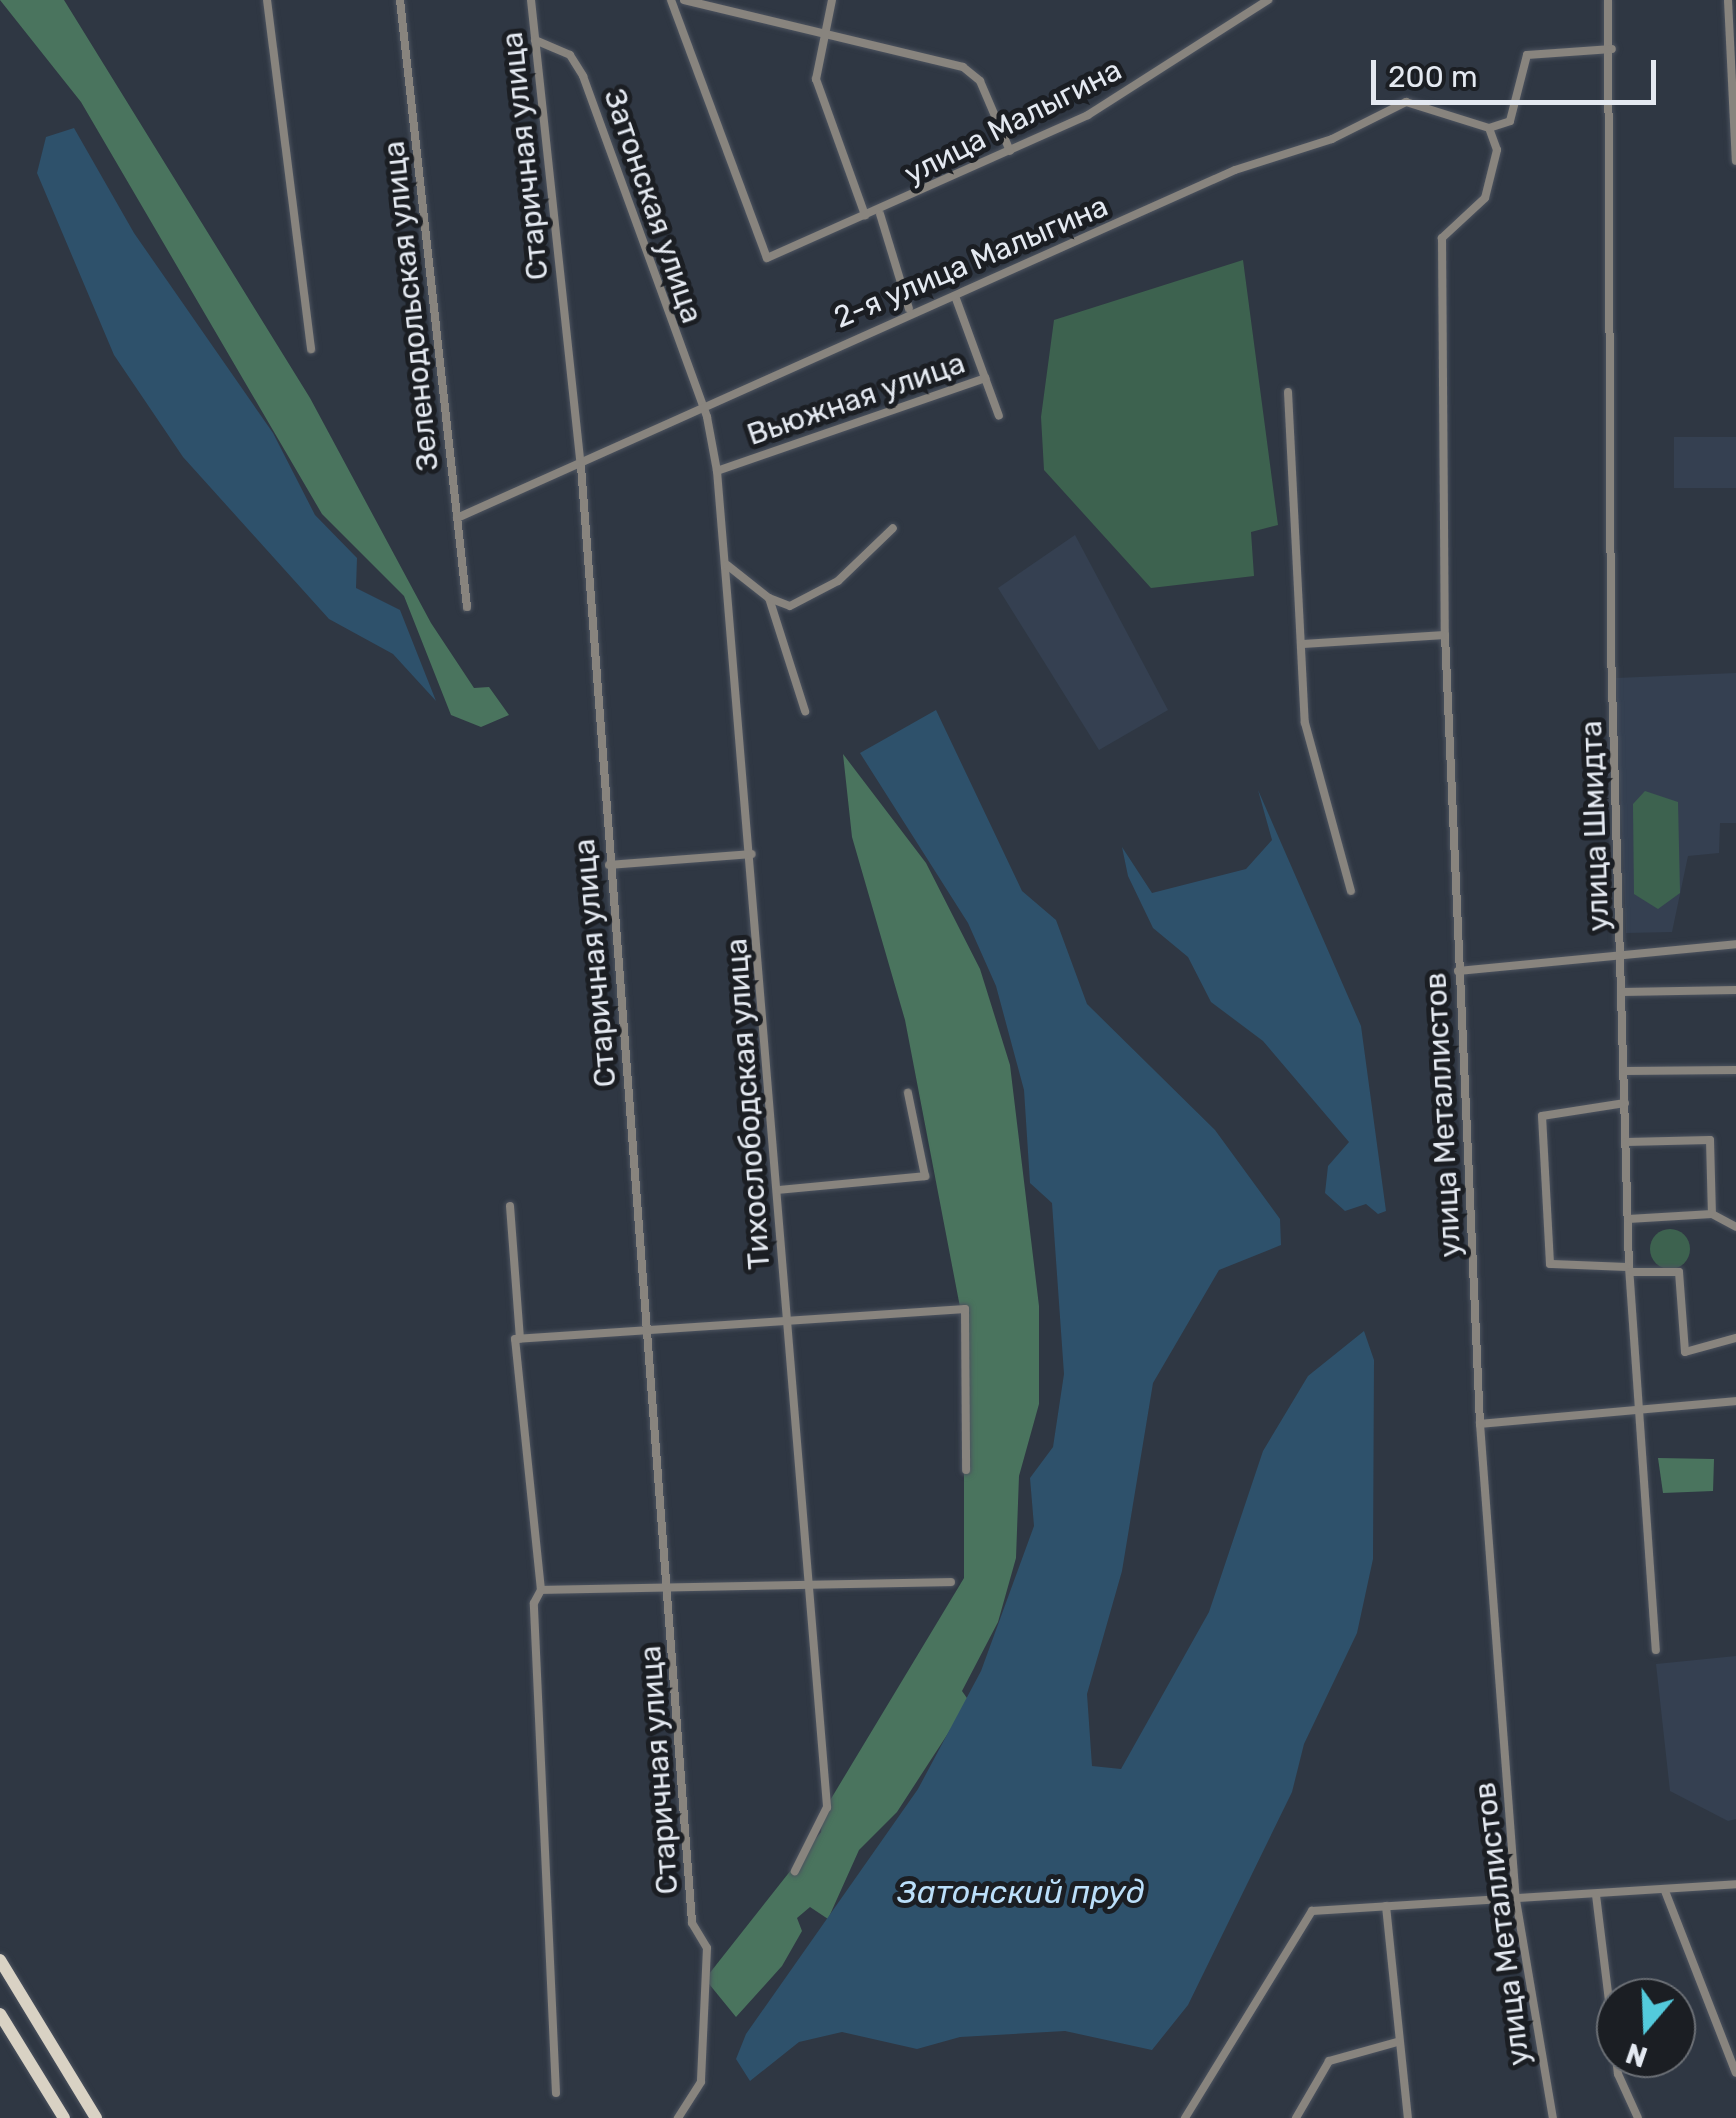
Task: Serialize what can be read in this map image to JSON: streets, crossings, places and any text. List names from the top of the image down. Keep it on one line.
{"streets":{"street":["улица Малыгина","Старичная улица","Затонская улица","2-я улица Малыгина","Зеленодольская улица","Вьюжная улица","улица Шмидта","Тихослободская улица","улица Металлистов"]},"crossings":[["Старичная улица","Затонская улица"],["Старичная улица","2-я улица Малыгина"],["Затонская улица","2-я улица Малыгина"],["Затонская улица","Тихослободская улица"],["2-я улица Малыгина","Зеленодольская улица"],["2-я улица Малыгина","Вьюжная улица"],["2-я улица Малыгина","Тихослободская улица"],["2-я улица Малыгина","улица Металлистов"],["Вьюжная улица","Тихослободская улица"]],"water":["Затонский пруд"],"scale_bar":"200 m","north":"bottom"}
